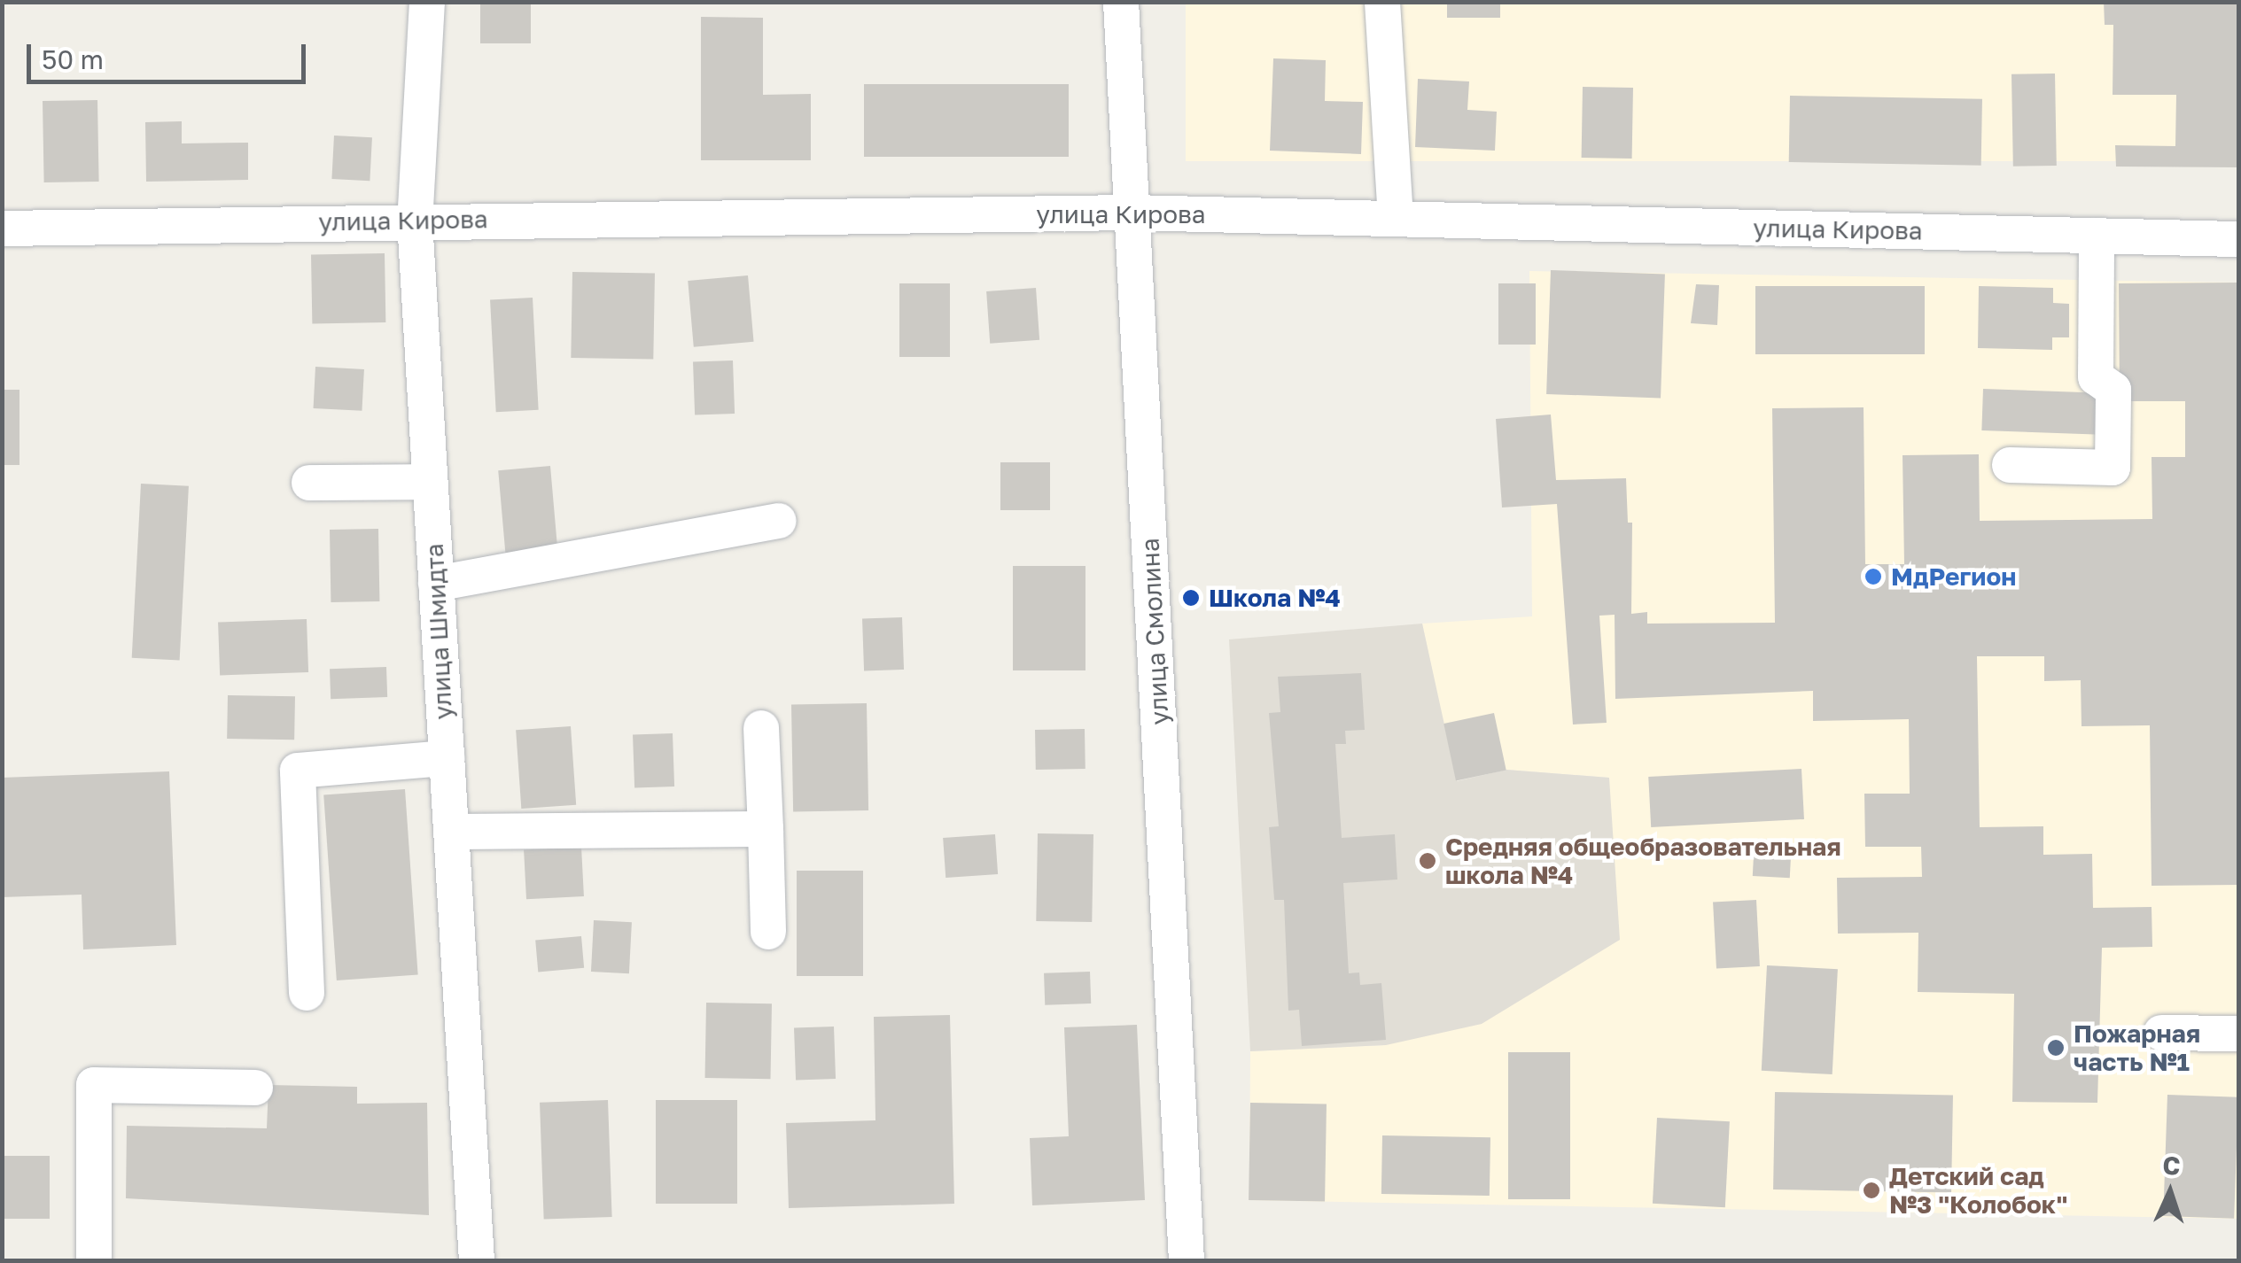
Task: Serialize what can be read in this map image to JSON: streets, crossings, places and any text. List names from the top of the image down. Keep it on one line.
{"streets":{"street":["улица Кирова","улица Шмидта","улица Смолина"]},"crossings":[["улица Кирова","улица Шмидта"],["улица Кирова","улица Смолина"]],"places":["МдРегион","Школа №4","Средняя общеобразовательная школа №4","Пожарная часть №1","Детский сад №3 \"Колобок\""],"scale_bar":"50 m","north":"top"}
